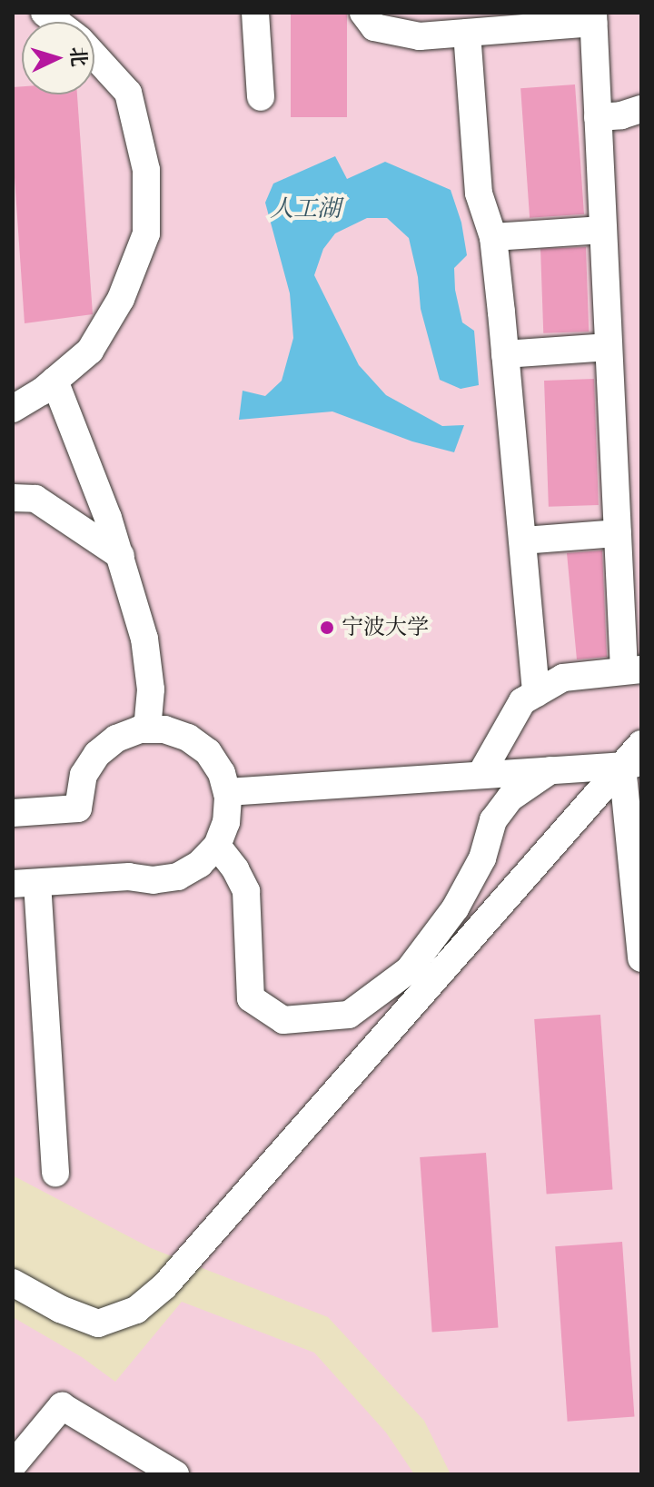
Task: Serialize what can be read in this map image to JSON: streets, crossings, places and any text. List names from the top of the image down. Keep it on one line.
{"water":["人工湖"],"places":["宁波大学"],"north":"right"}
